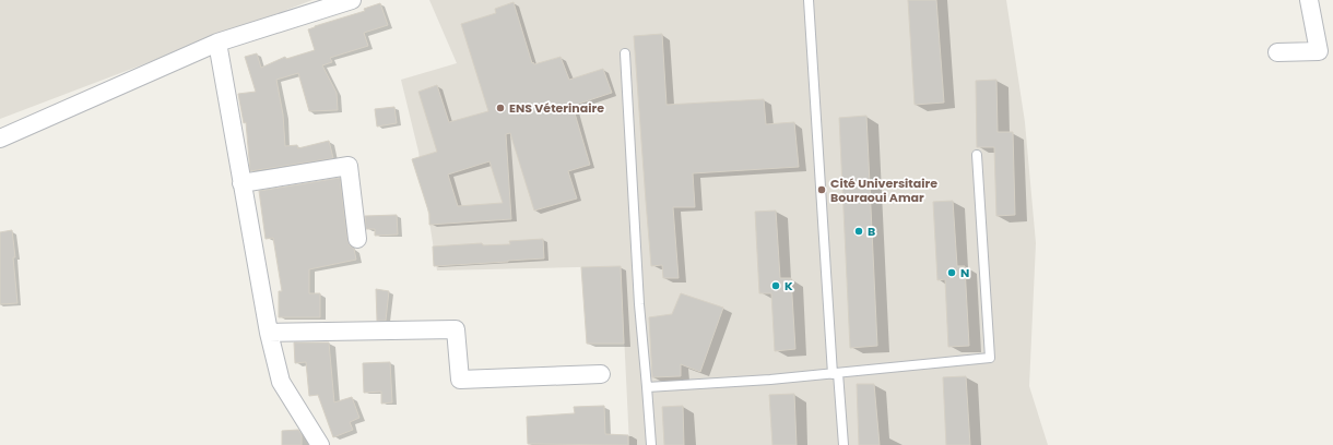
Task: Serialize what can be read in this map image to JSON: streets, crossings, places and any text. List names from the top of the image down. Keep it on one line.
{"places":["ENS Véterinaire","Cité Universitaire Bouraoui Amar","B","N","K"]}
